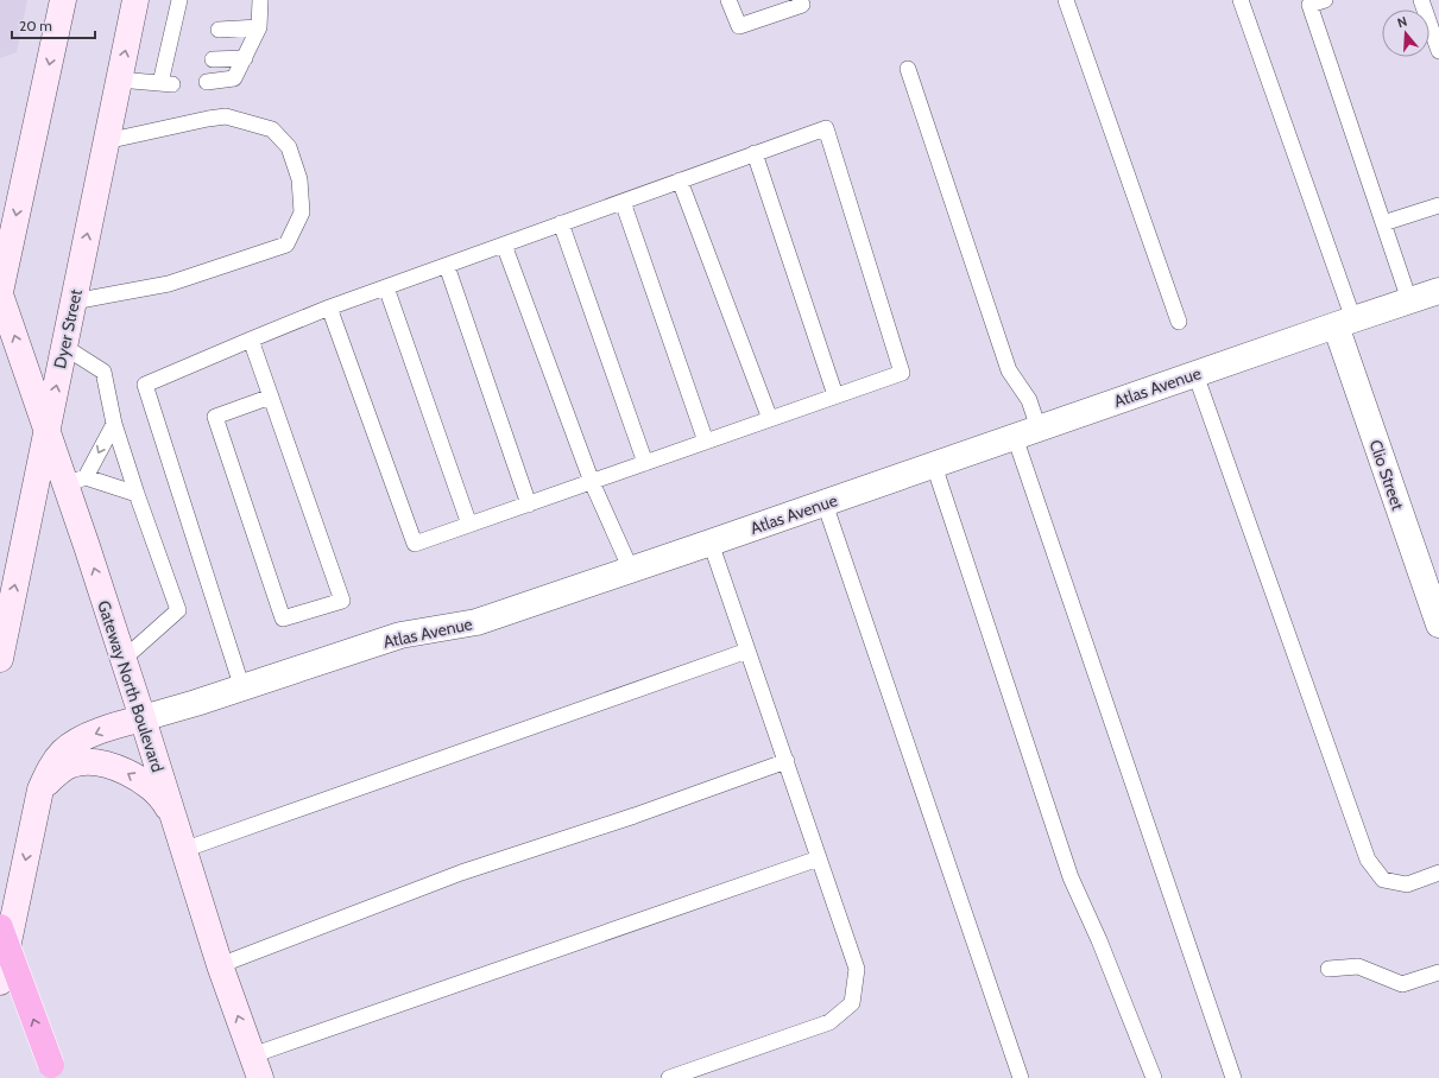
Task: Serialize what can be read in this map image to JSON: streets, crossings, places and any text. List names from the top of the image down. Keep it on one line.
{"streets":{"main road":["Dyer Street","Gateway North Boulevard"],"street":["Atlas Avenue","Clio Street"]},"crossings":[["Dyer Street","Gateway North Boulevard"],["Atlas Avenue","Clio Street"],["Atlas Avenue","Gateway North Boulevard"]],"one_way":["Gateway North Boulevard"],"scale_bar":"20 m","north":"top"}
